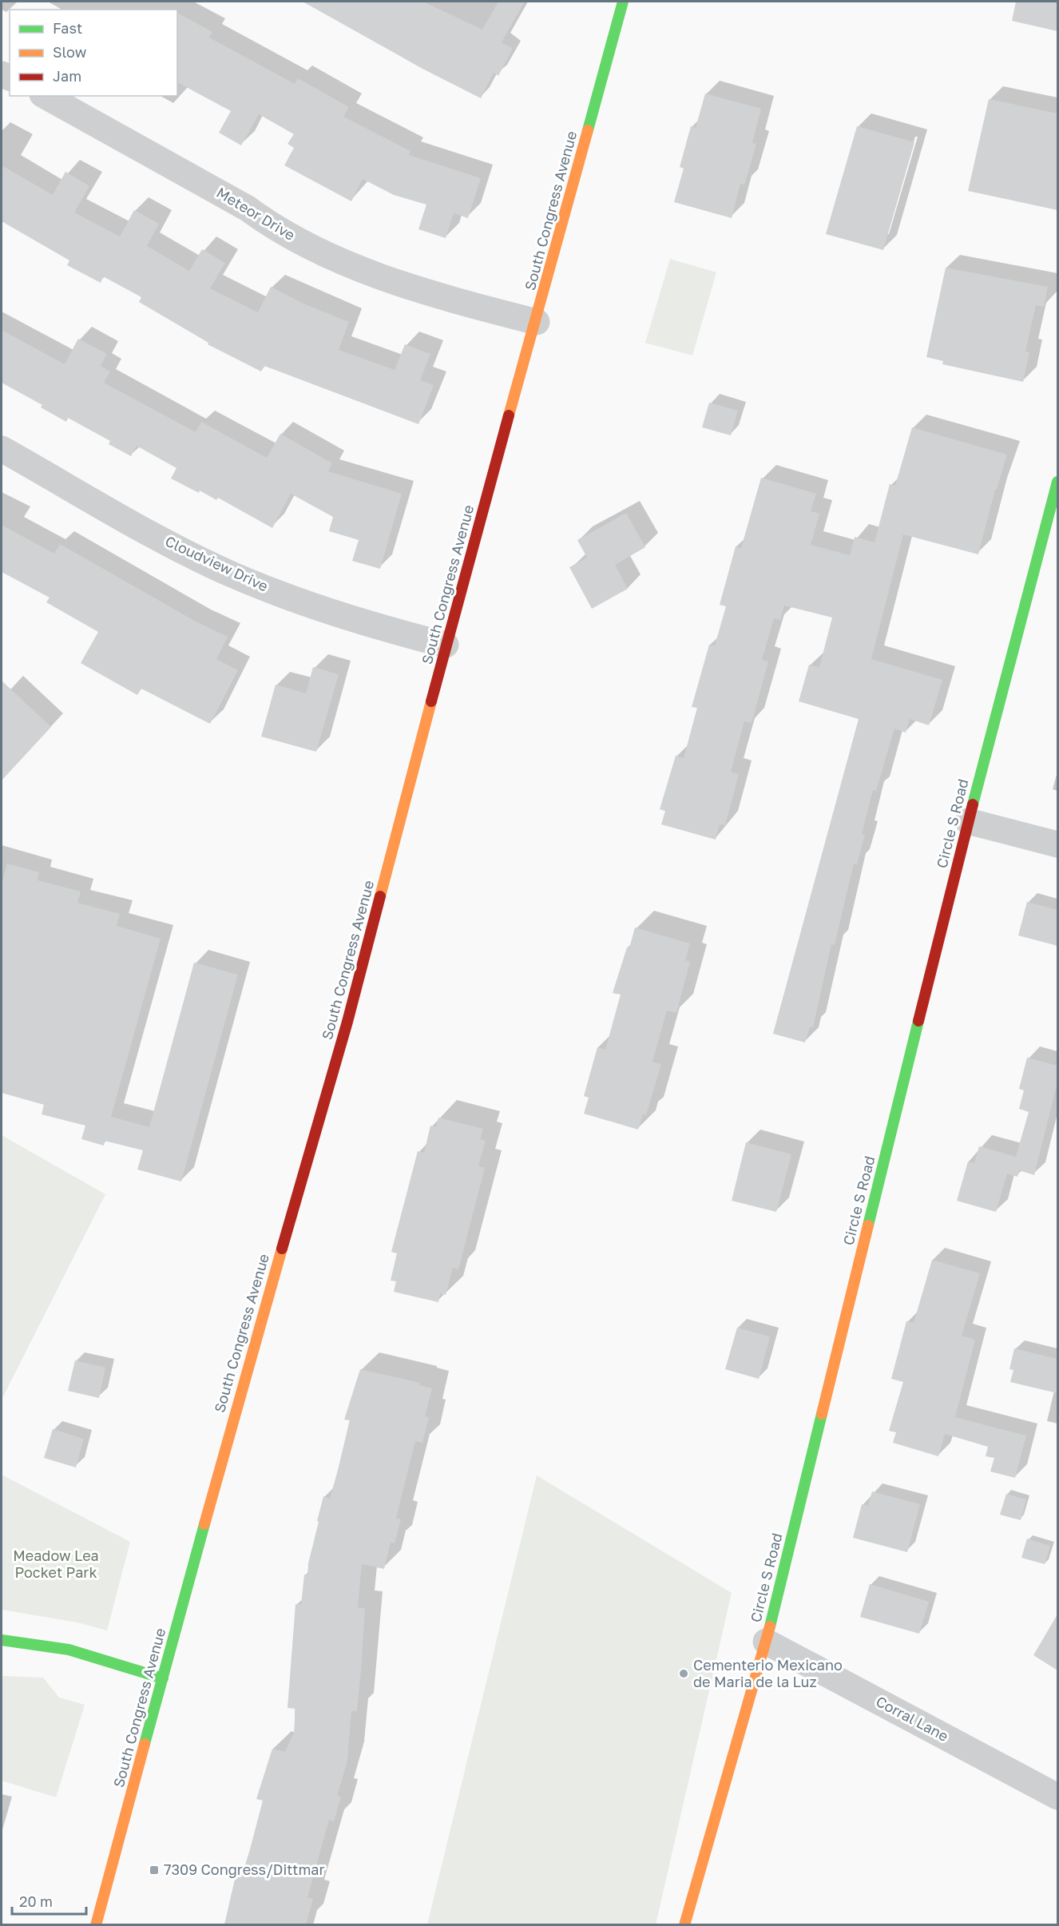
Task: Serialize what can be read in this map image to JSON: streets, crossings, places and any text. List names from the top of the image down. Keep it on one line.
{"streets":{"main road":["South Congress Avenue","Circle S Road"],"street":["Meteor Drive","Cloudview Drive","Corral Lane"]},"crossings":[["South Congress Avenue","Meteor Drive"],["South Congress Avenue","Cloudview Drive"],["Circle S Road","Corral Lane"]],"parks":["Meadow Lea Pocket Park"],"places":{"other":["Cementerio Mexicano de Maria de la Luz"],"transit":["7309 Congress/Dittmar"]},"legend":["Fast","Slow","Jam"],"scale_bar":"20 m"}
